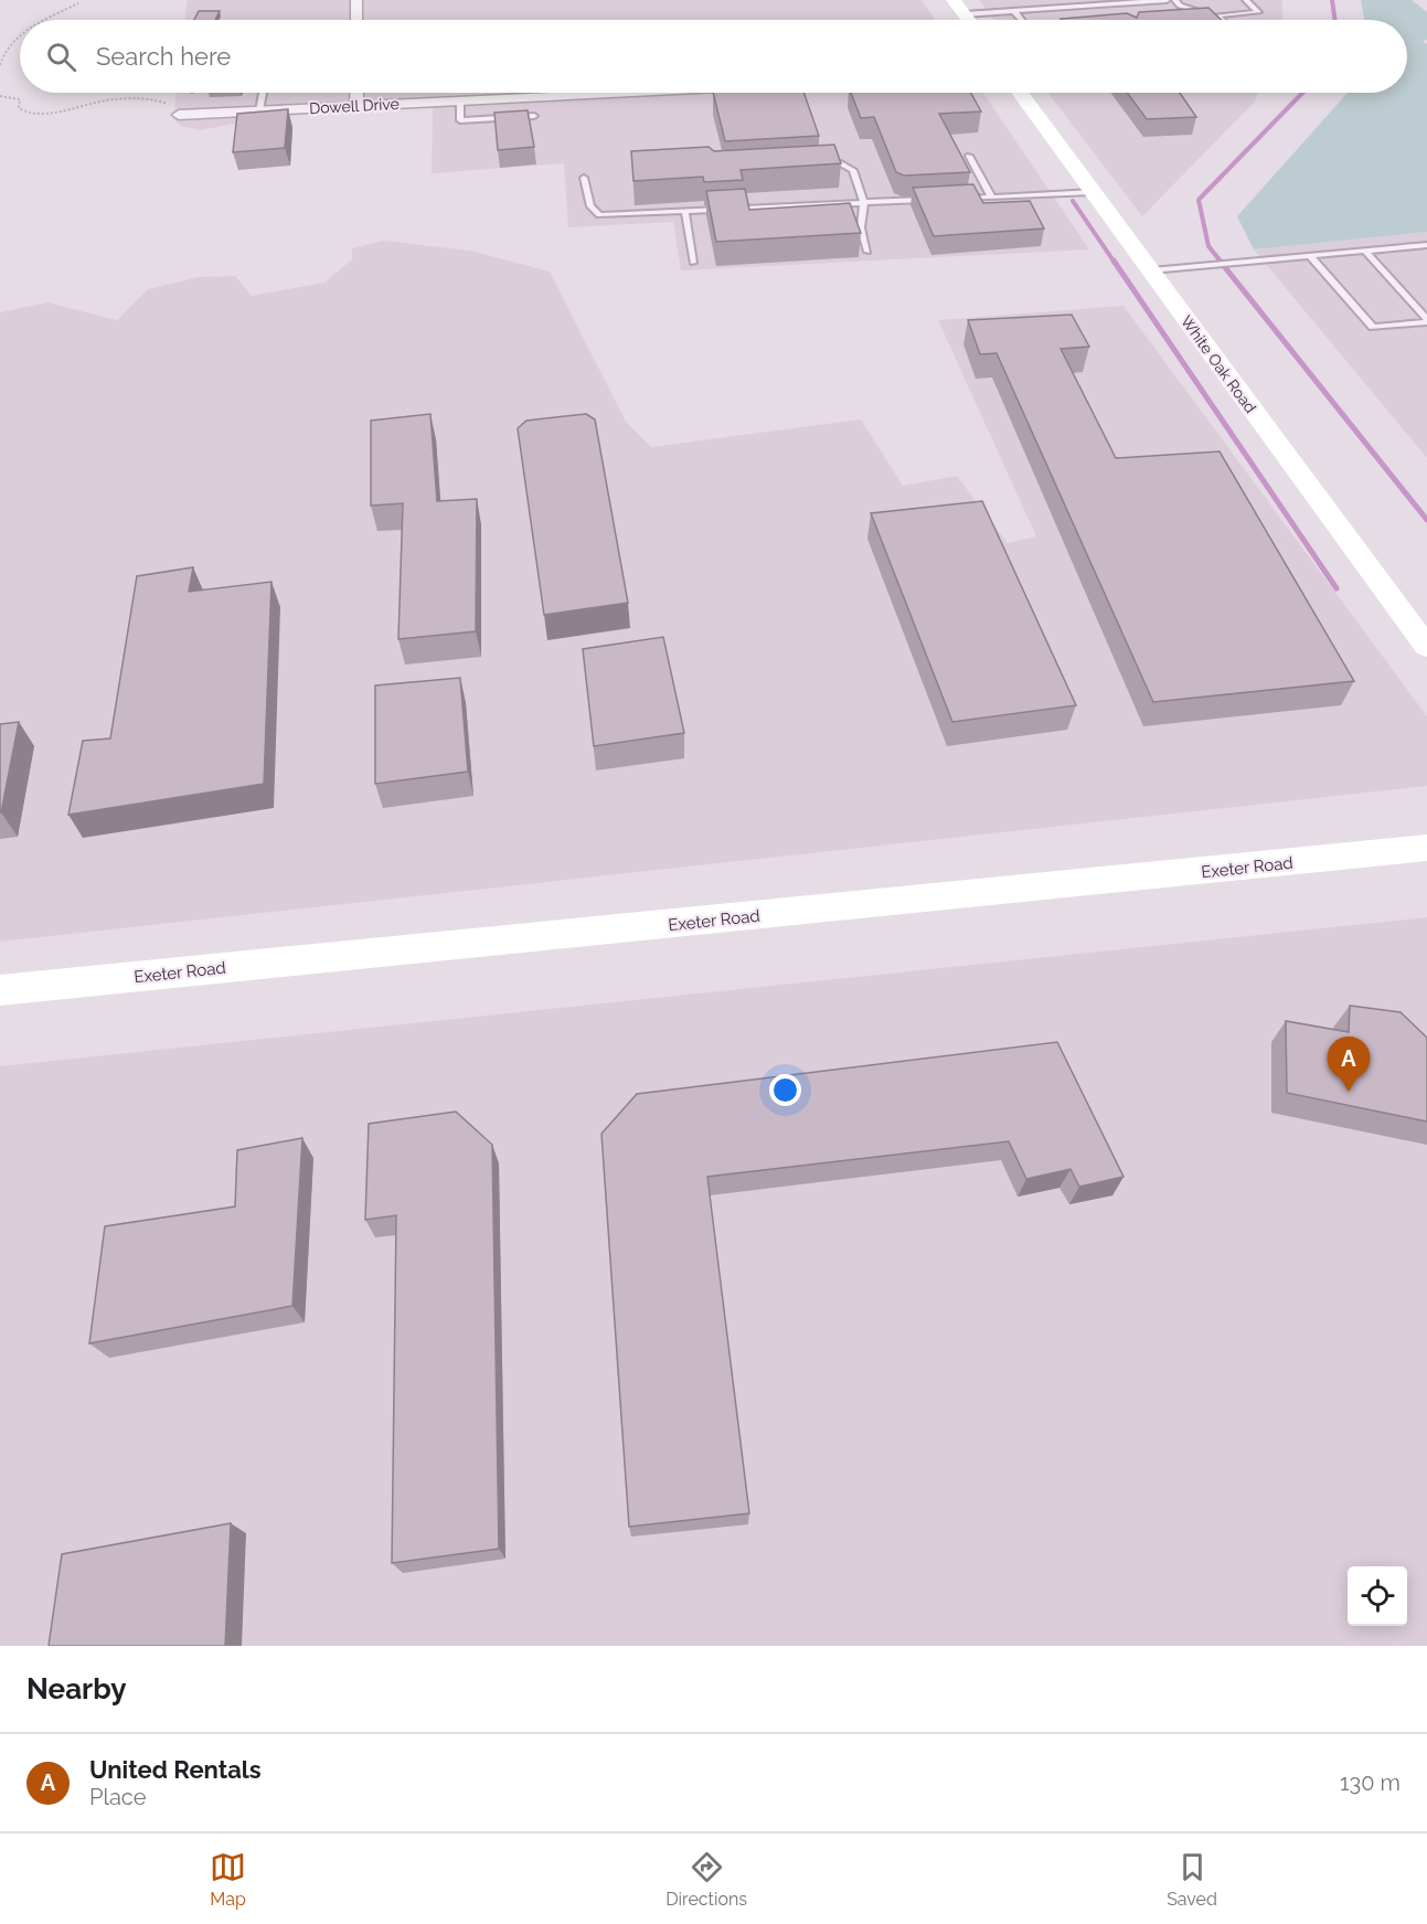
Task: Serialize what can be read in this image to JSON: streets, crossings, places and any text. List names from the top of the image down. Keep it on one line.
{"streets":{"street":["Dowell Drive","White Oak Road","Exeter Road"]},"page":{"search":"Search here","pins":"A","heading":"Nearby","list":[{"mark":"A","name":"United Rentals","note":"Place","value":"130 m"}],"nav":["Map","Directions","Saved"]}}
